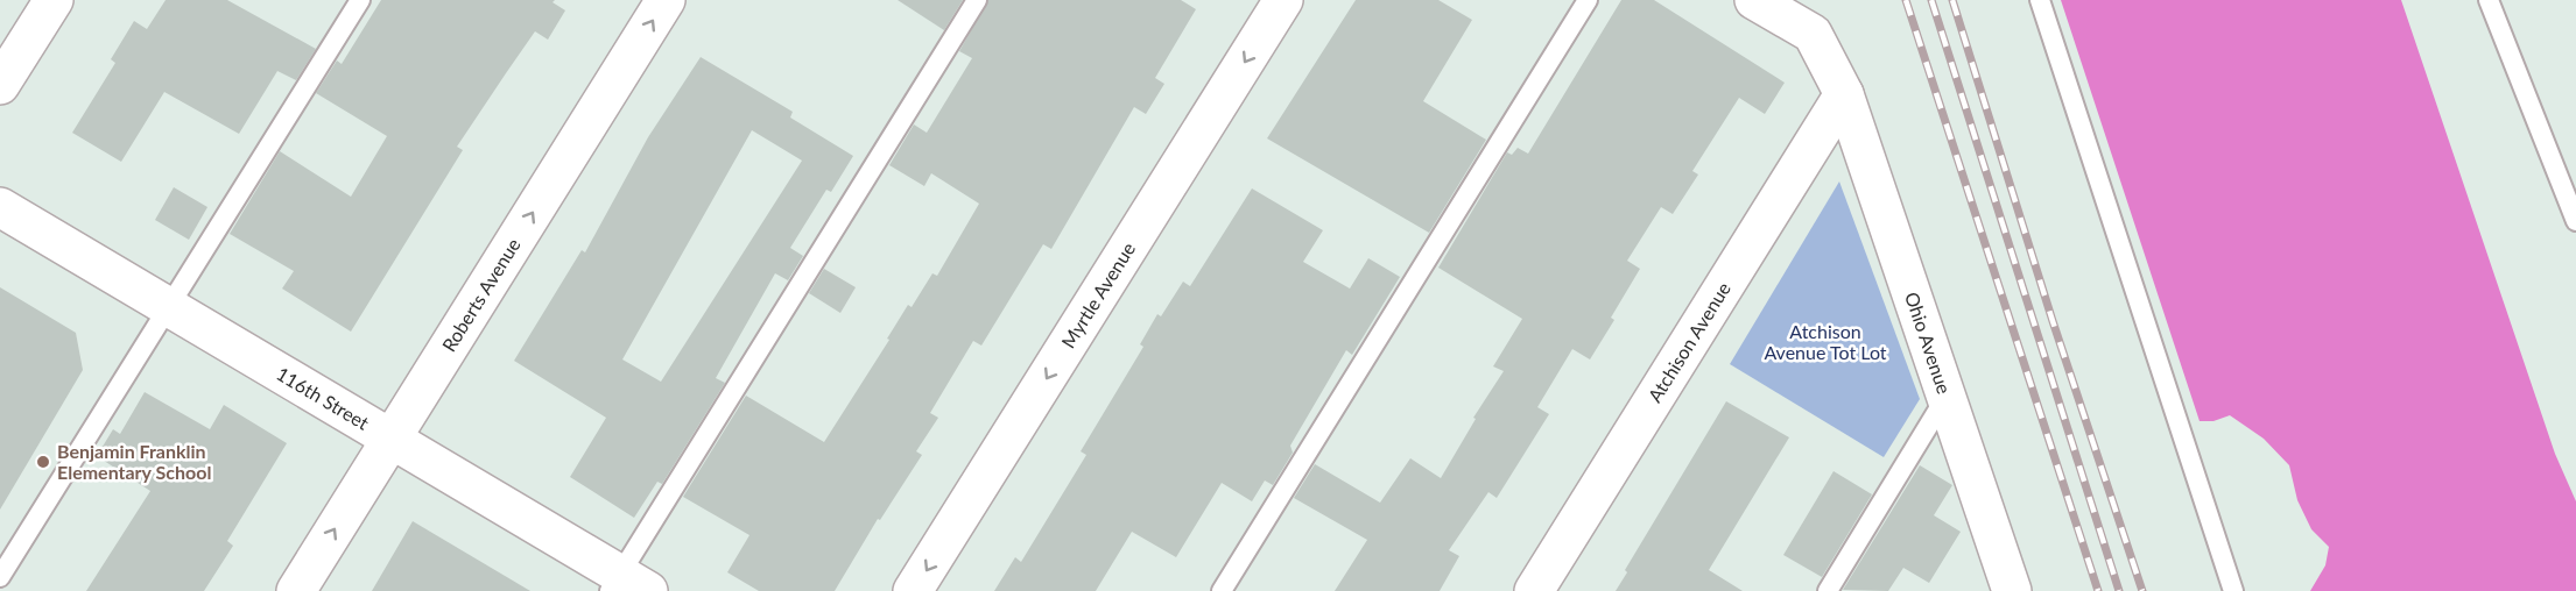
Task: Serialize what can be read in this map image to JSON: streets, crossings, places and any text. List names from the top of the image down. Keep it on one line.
{"streets":{"street":["Roberts Avenue","Myrtle Avenue","Atchison Avenue","Ohio Avenue","116th Street"]},"crossings":[["Roberts Avenue","116th Street"],["Atchison Avenue","Ohio Avenue"]],"one_way":["Roberts Avenue","Myrtle Avenue"],"parks":["Atchison Avenue Tot Lot"],"places":["Benjamin Franklin Elementary School"]}
